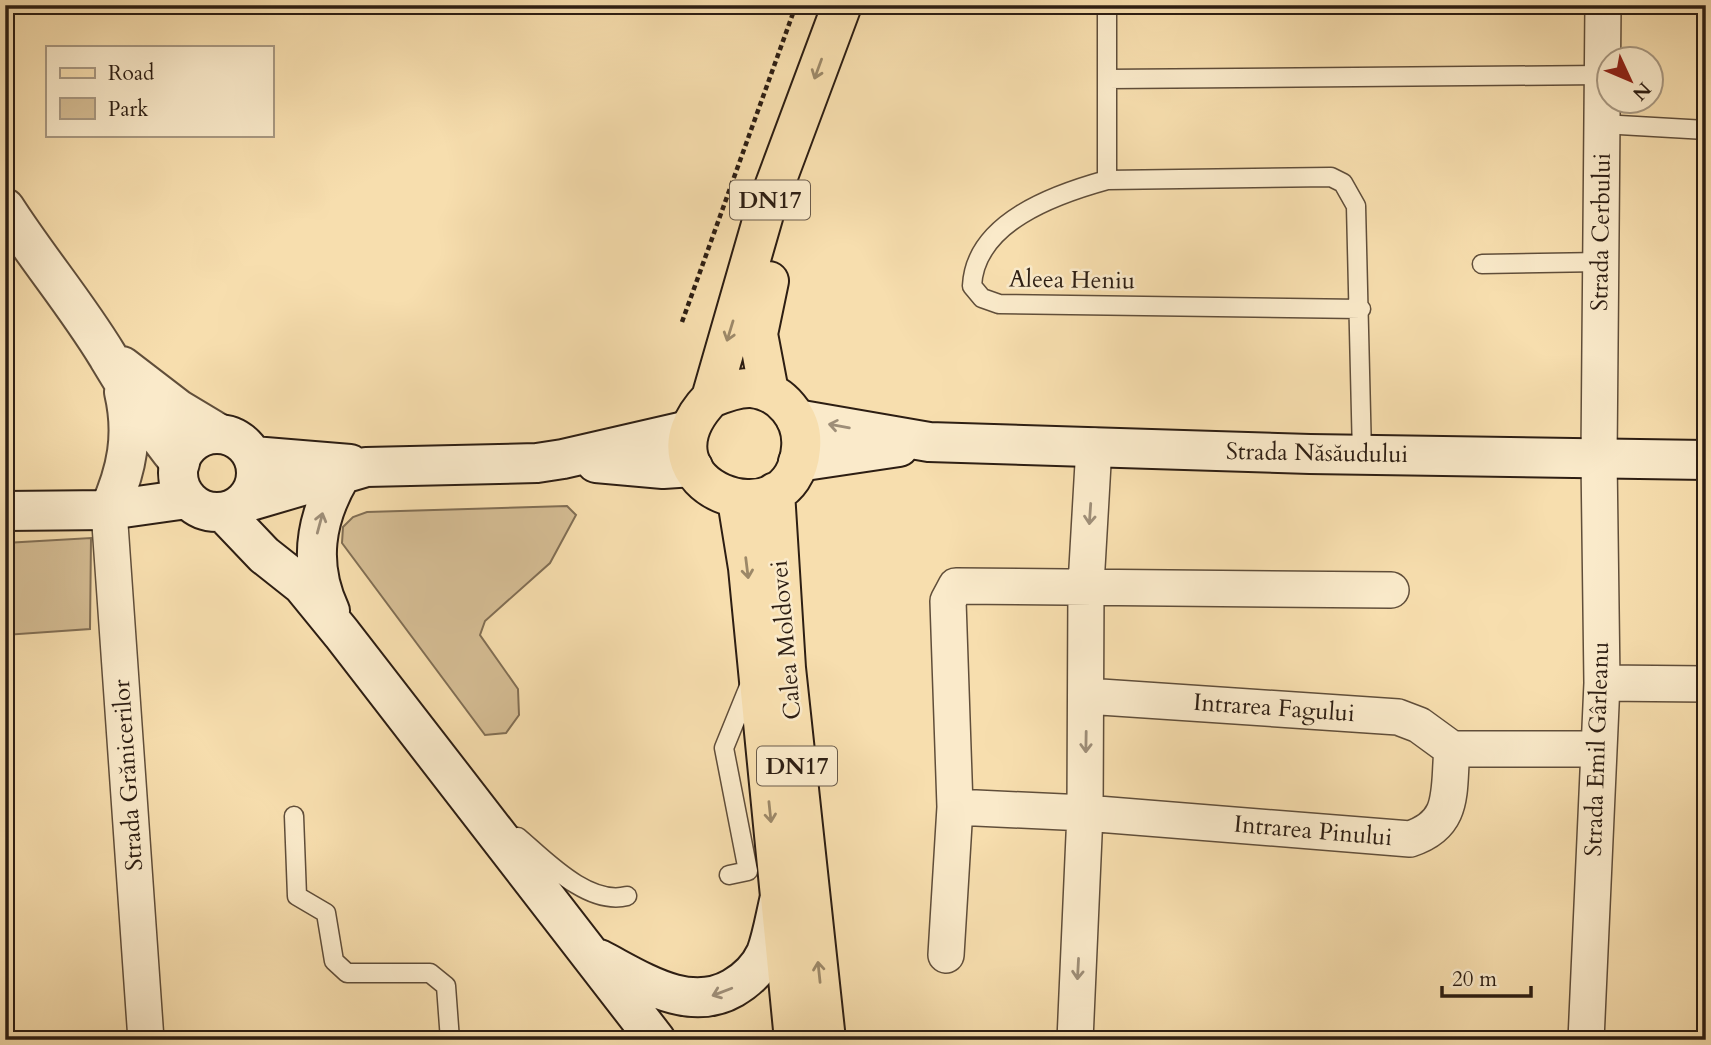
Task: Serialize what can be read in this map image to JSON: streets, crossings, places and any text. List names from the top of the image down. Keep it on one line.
{"streets":{"main road":["DN17","Strada Năsăudului","Calea Moldovei"],"street":["Strada Cerbului","Intrarea Fagului","Strada Emil Gârleanu","Strada Grănicerilor","Intrarea Pinului"],"lane":["Aleea Heniu"]},"crossings":[["DN17","Strada Năsăudului"],["DN17","Calea Moldovei"],["Strada Cerbului","Strada Năsăudului"],["Strada Cerbului","Strada Emil Gârleanu"],["Aleea Heniu","Strada Năsăudului"],["Strada Năsăudului","Calea Moldovei"],["Strada Năsăudului","Strada Emil Gârleanu"],["Intrarea Fagului","Intrarea Pinului"]],"legend":["Road","Park"],"scale_bar":"20 m","north":"bottom right"}
